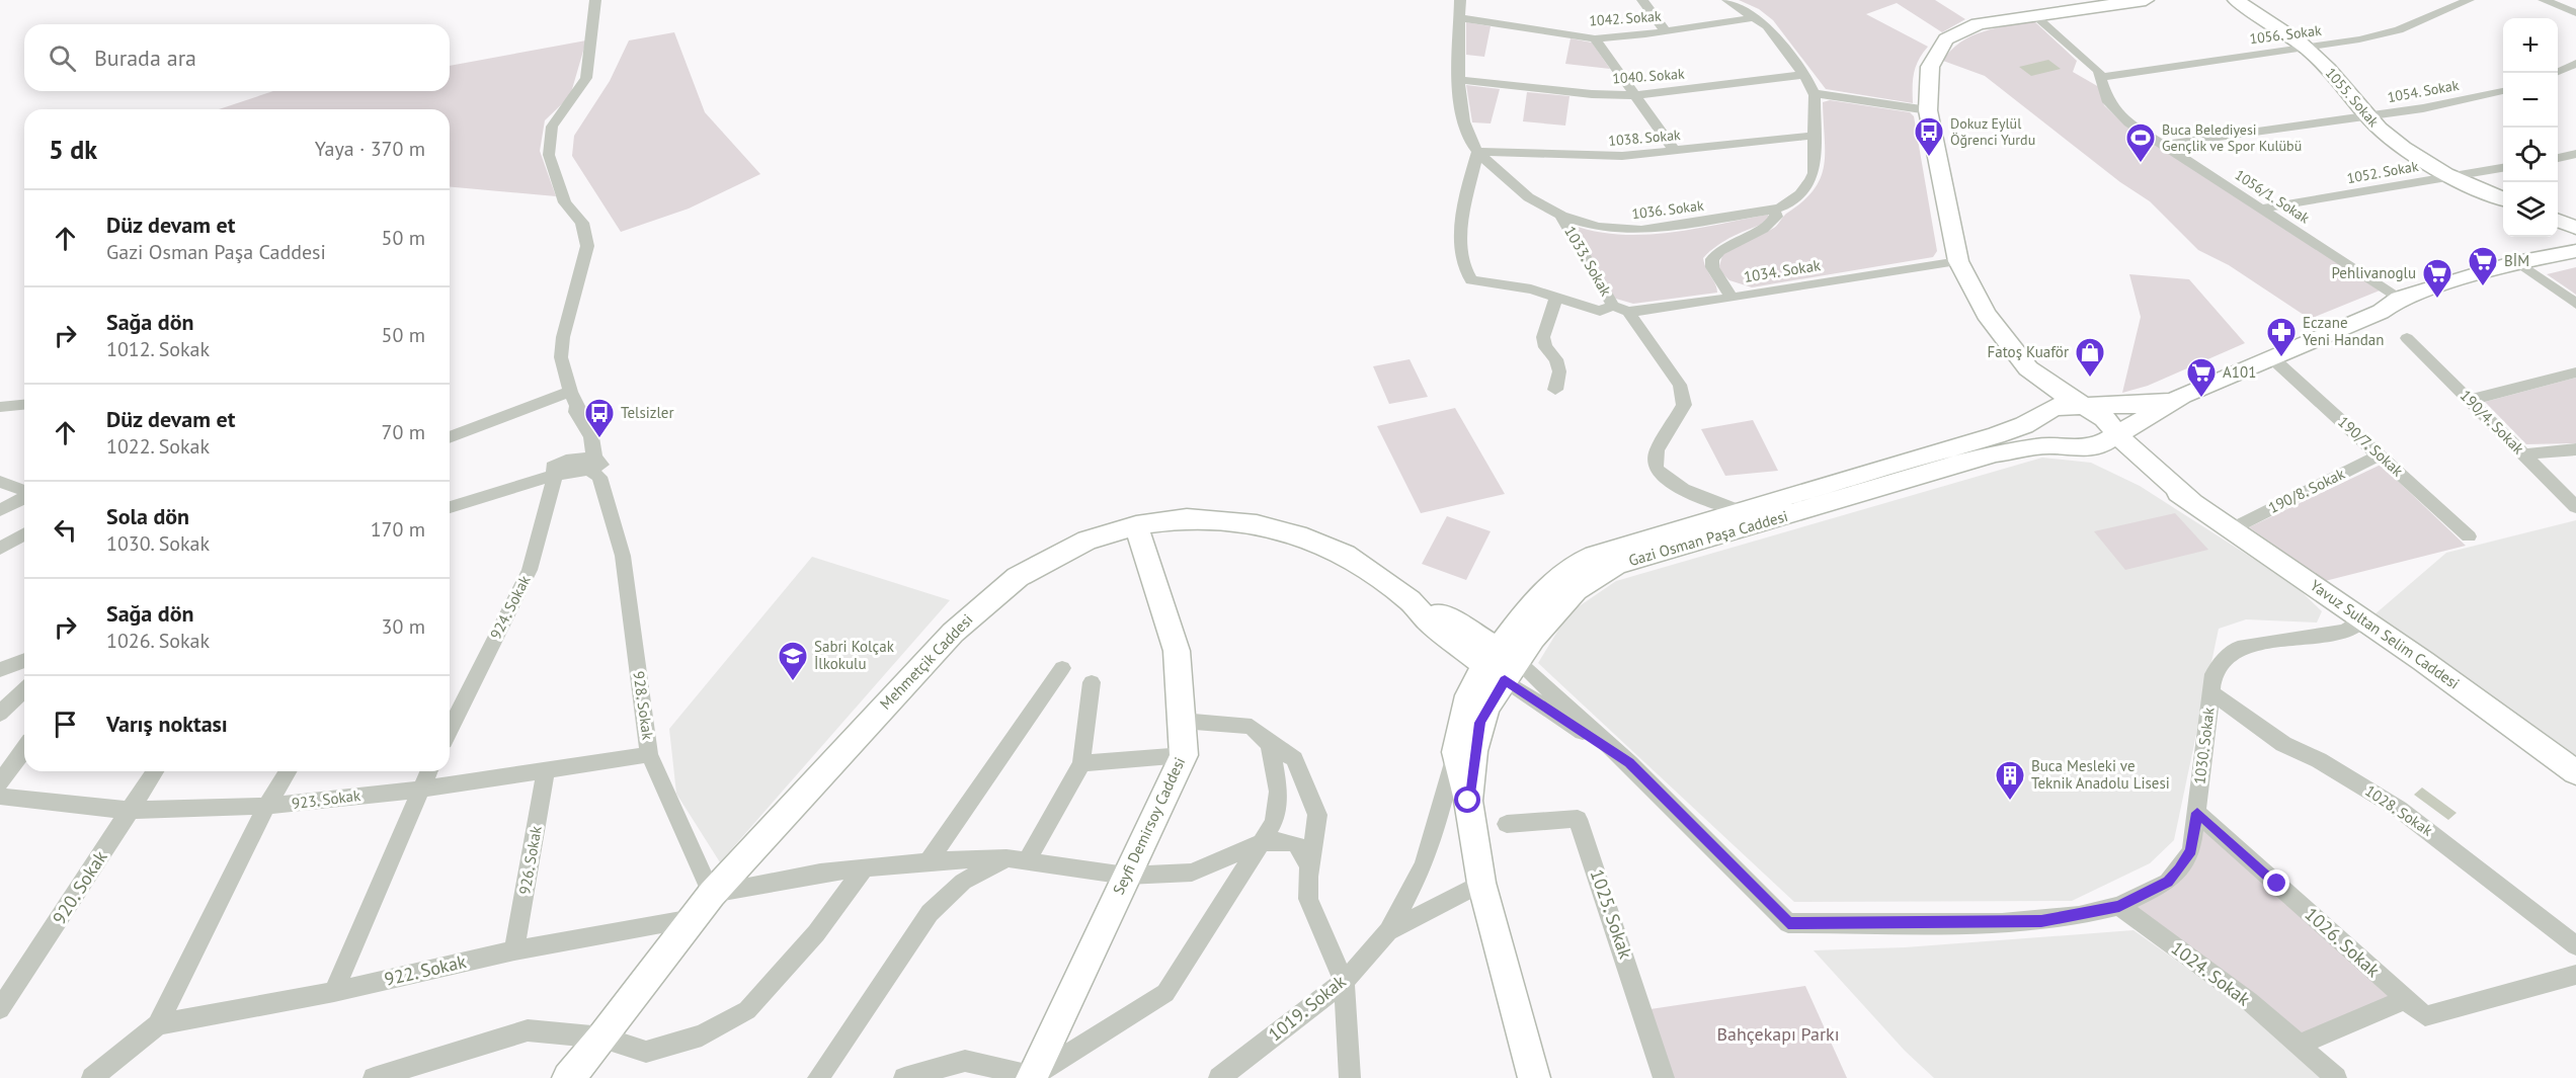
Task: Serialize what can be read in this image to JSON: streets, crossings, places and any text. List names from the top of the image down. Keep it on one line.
{"streets":{"main road":["1055. Sokak","Gazi Osman Paşa Caddesi","Yavuz Sultan Selim Caddesi","Mehmetçik Caddesi","Seyfi Demirsoy Caddesi"],"street":["1042. Sokak","1056. Sokak","1040. Sokak","1054. Sokak","1038. Sokak","1052. Sokak","1056/1. Sokak","1036. Sokak","1033. Sokak","1034. Sokak","190/4. Sokak","190/7. Sokak","190/8. Sokak","924. Sokak","928. Sokak","1030. Sokak","923. Sokak","1028. Sokak","926. Sokak","920. Sokak","1025. Sokak","1026. Sokak","922. Sokak","1024. Sokak","1019. Sokak"]},"crossings":[["1042. Sokak","1036. Sokak"],["1056. Sokak","1055. Sokak"],["1056. Sokak","1056/1. Sokak"],["1040. Sokak","1036. Sokak"],["1054. Sokak","1055. Sokak"],["1054. Sokak","1056/1. Sokak"],["1055. Sokak","1052. Sokak"],["1038. Sokak","1036. Sokak"],["1052. Sokak","1056/1. Sokak"],["1036. Sokak","1033. Sokak"],["190/7. Sokak","190/8. Sokak"],["190/8. Sokak","Yavuz Sultan Selim Caddesi"],["Gazi Osman Paşa Caddesi","Yavuz Sultan Selim Caddesi"],["Gazi Osman Paşa Caddesi","Mehmetçik Caddesi"],["Gazi Osman Paşa Caddesi","1030. Sokak"],["Gazi Osman Paşa Caddesi","1019. Sokak"],["924. Sokak","928. Sokak"],["Yavuz Sultan Selim Caddesi","1030. Sokak"],["Mehmetçik Caddesi","928. Sokak"],["Mehmetçik Caddesi","1030. Sokak"],["Mehmetçik Caddesi","Seyfi Demirsoy Caddesi"],["Mehmetçik Caddesi","922. Sokak"],["928. Sokak","923. Sokak"],["1030. Sokak","1028. Sokak"],["1030. Sokak","1026. Sokak"],["1030. Sokak","1024. Sokak"],["923. Sokak","926. Sokak"],["923. Sokak","920. Sokak"],["923. Sokak","922. Sokak"],["926. Sokak","922. Sokak"]],"parks":["Bahçekapı Parkı"],"places":{"bus stop":["Dokuz Eylül Öğrenci Yurdu","Telsizler"],"sports":["Buca Belediyesi Gençlik ve Spor Kulübü"],"supermarket":["BİM","Pehlivanoglu","A101"],"pharmacy":["Eczane Yeni Handan"],"shop":["Fatoş Kuaför"],"school or university":["Sabri Kolçak İlkokulu"],"building":["Buca Mesleki ve Teknik Anadolu Lisesi"]},"page":{"map_buttons":["+","−"],"search":"Burada ara","heading":["5 dk","Yaya · 370 m"],"list":[["Düz devam et","Gazi Osman Paşa Caddesi","50 m"],["Sağa dön","1012. Sokak","50 m"],["Düz devam et","1022. Sokak","70 m"],["Sola dön","1030. Sokak","170 m"],["Sağa dön","1026. Sokak","30 m"],"Varış noktası"]}}
